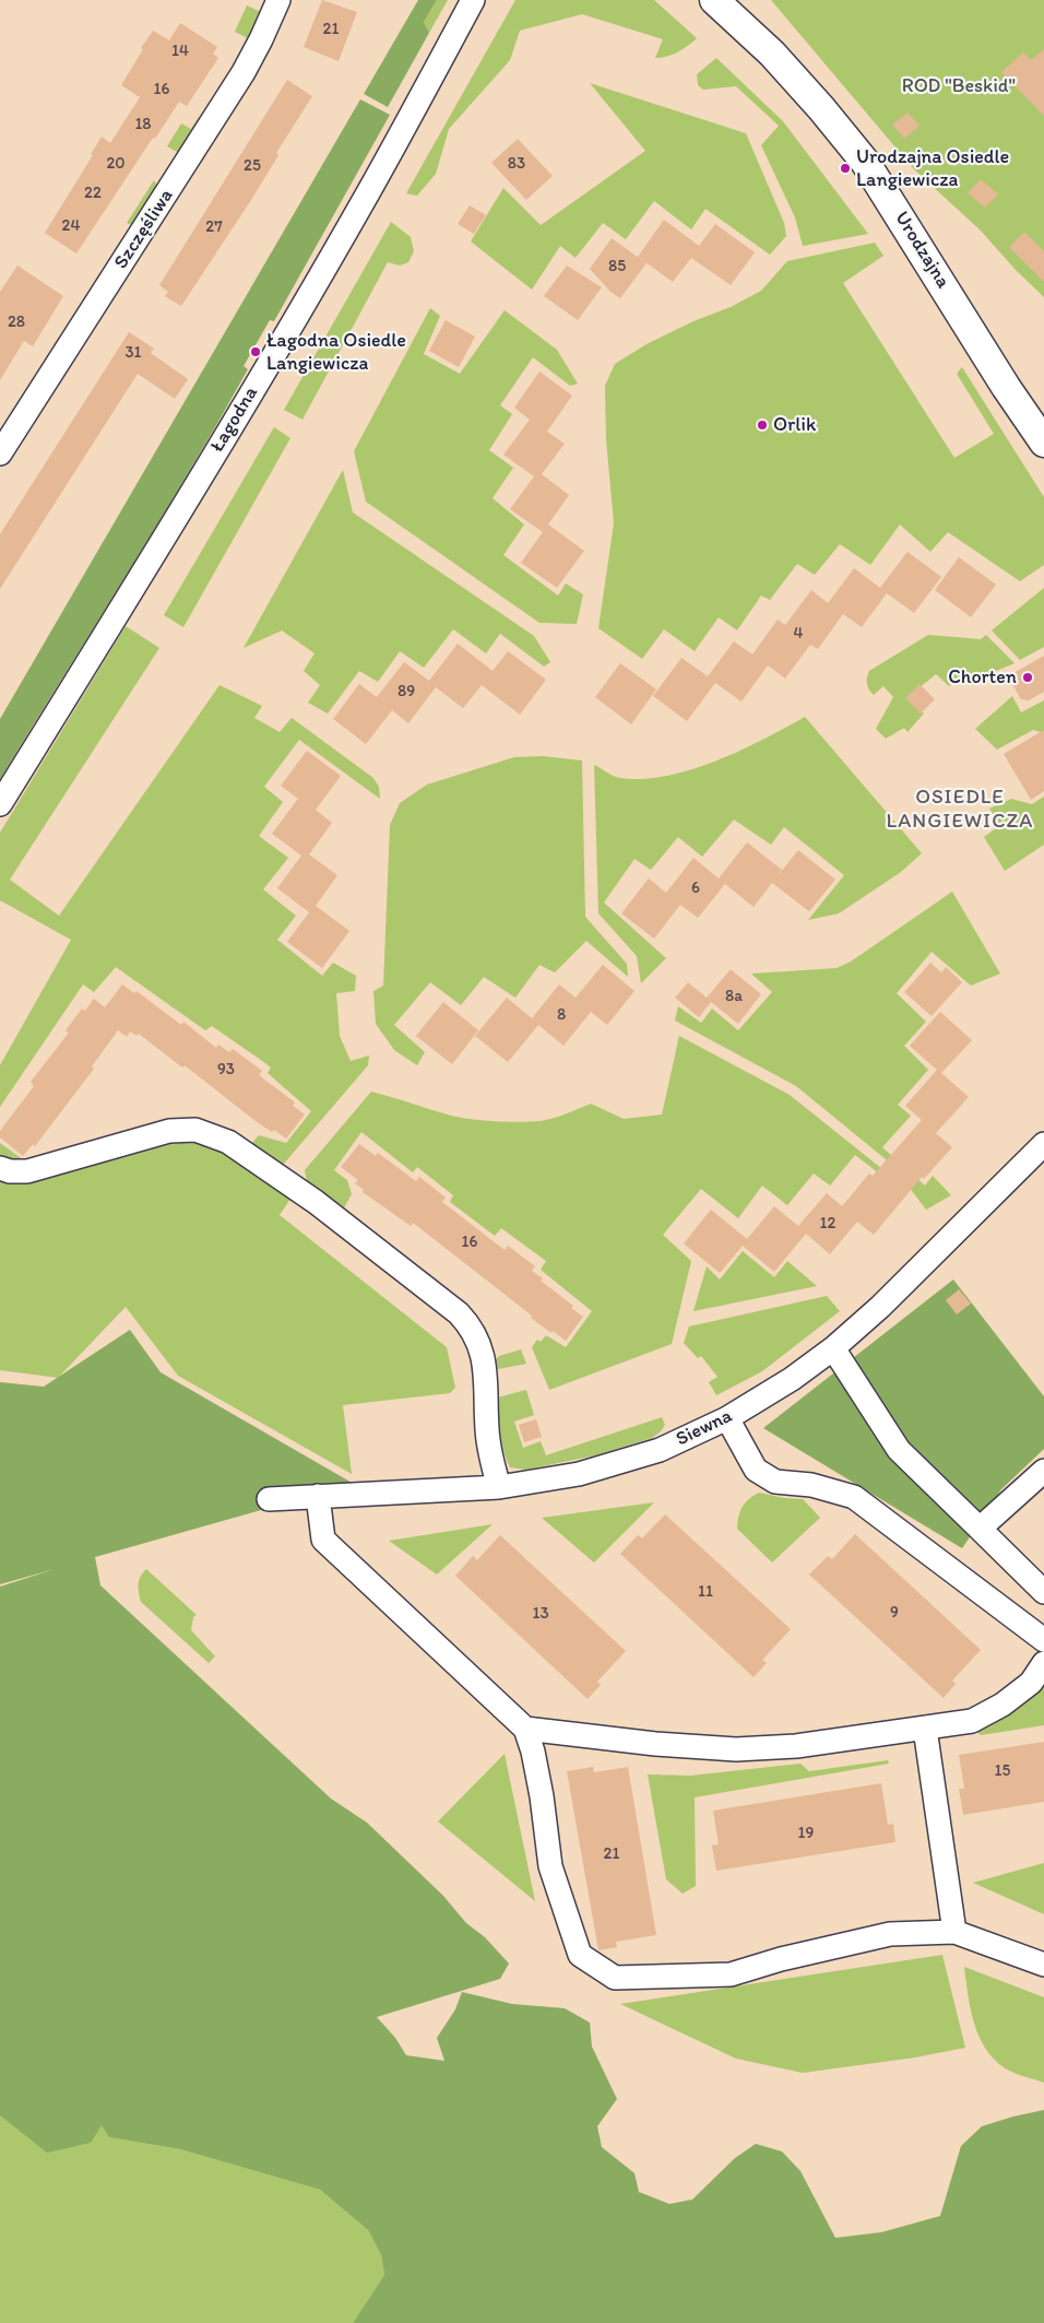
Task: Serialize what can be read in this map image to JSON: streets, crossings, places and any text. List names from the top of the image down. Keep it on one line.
{"streets":{"street":["Szczęśliwa","Urodzajna","Łagodna","Siewna"]},"districts":["OSIEDLE LANGIEWICZA"],"parks":["ROD \"Beskid\""],"places":["Urodzajna Osiedle Langiewicza","Łagodna Osiedle Langiewicza","Orlik","Chorten"],"house_numbers":["21","14","16","18","20","83","25","22","24","27","85","28","31","4","89","6","8a","8","93","12","16","11","9","13","15","19","21"]}
